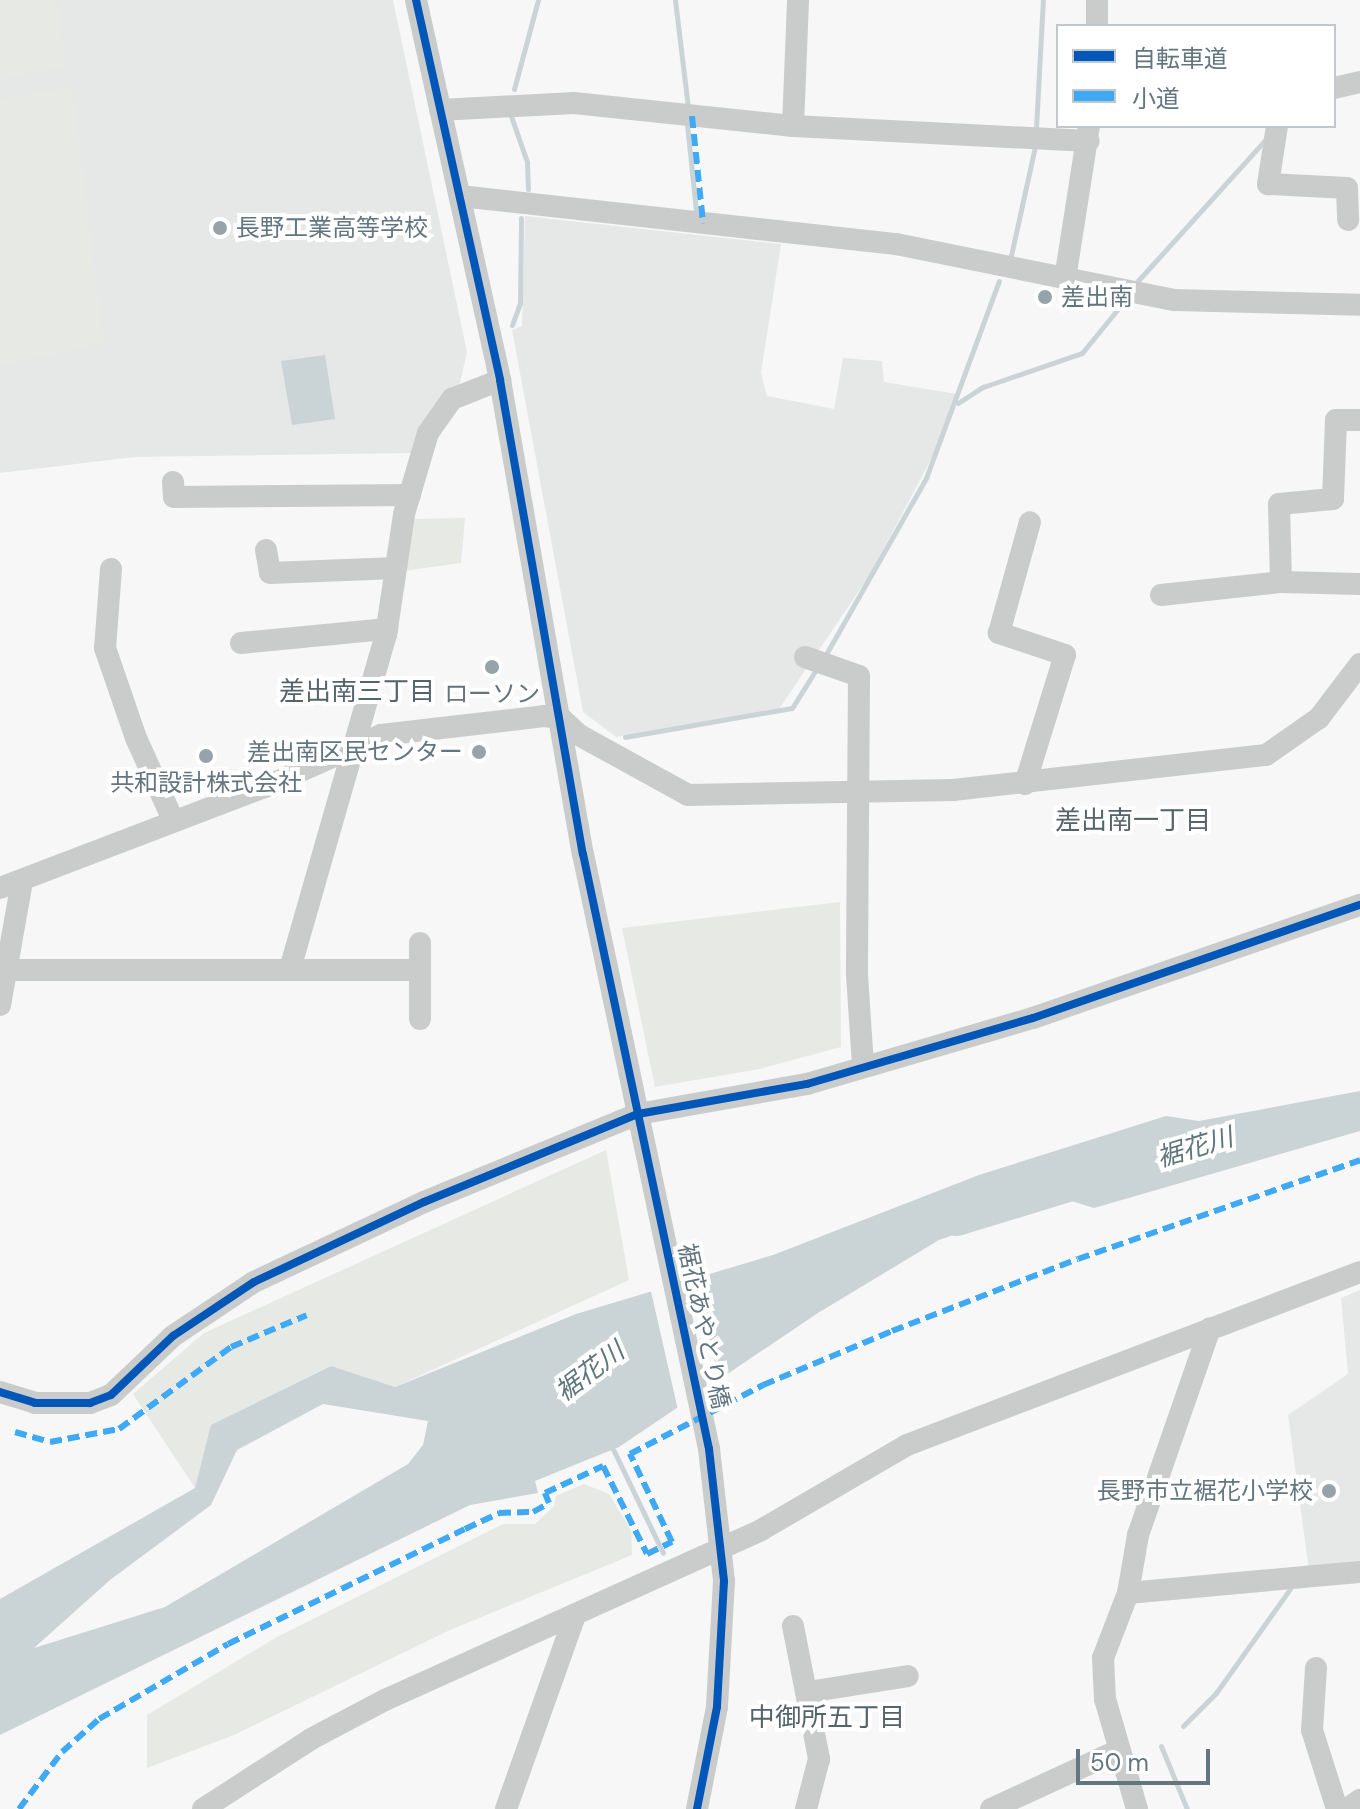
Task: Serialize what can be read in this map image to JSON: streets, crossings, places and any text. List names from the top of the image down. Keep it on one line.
{"streets":{"street":["裾花あやとり橋"]},"districts":["差出南三丁目","差出南一丁目","中御所五丁目"],"water":["裾花川"],"places":["長野工業高等学校","差出南","ローソン","差出南区民センター","共和設計株式会社","長野市立裾花小学校"],"legend":["自転車道","小道"],"scale_bar":"50 m"}
